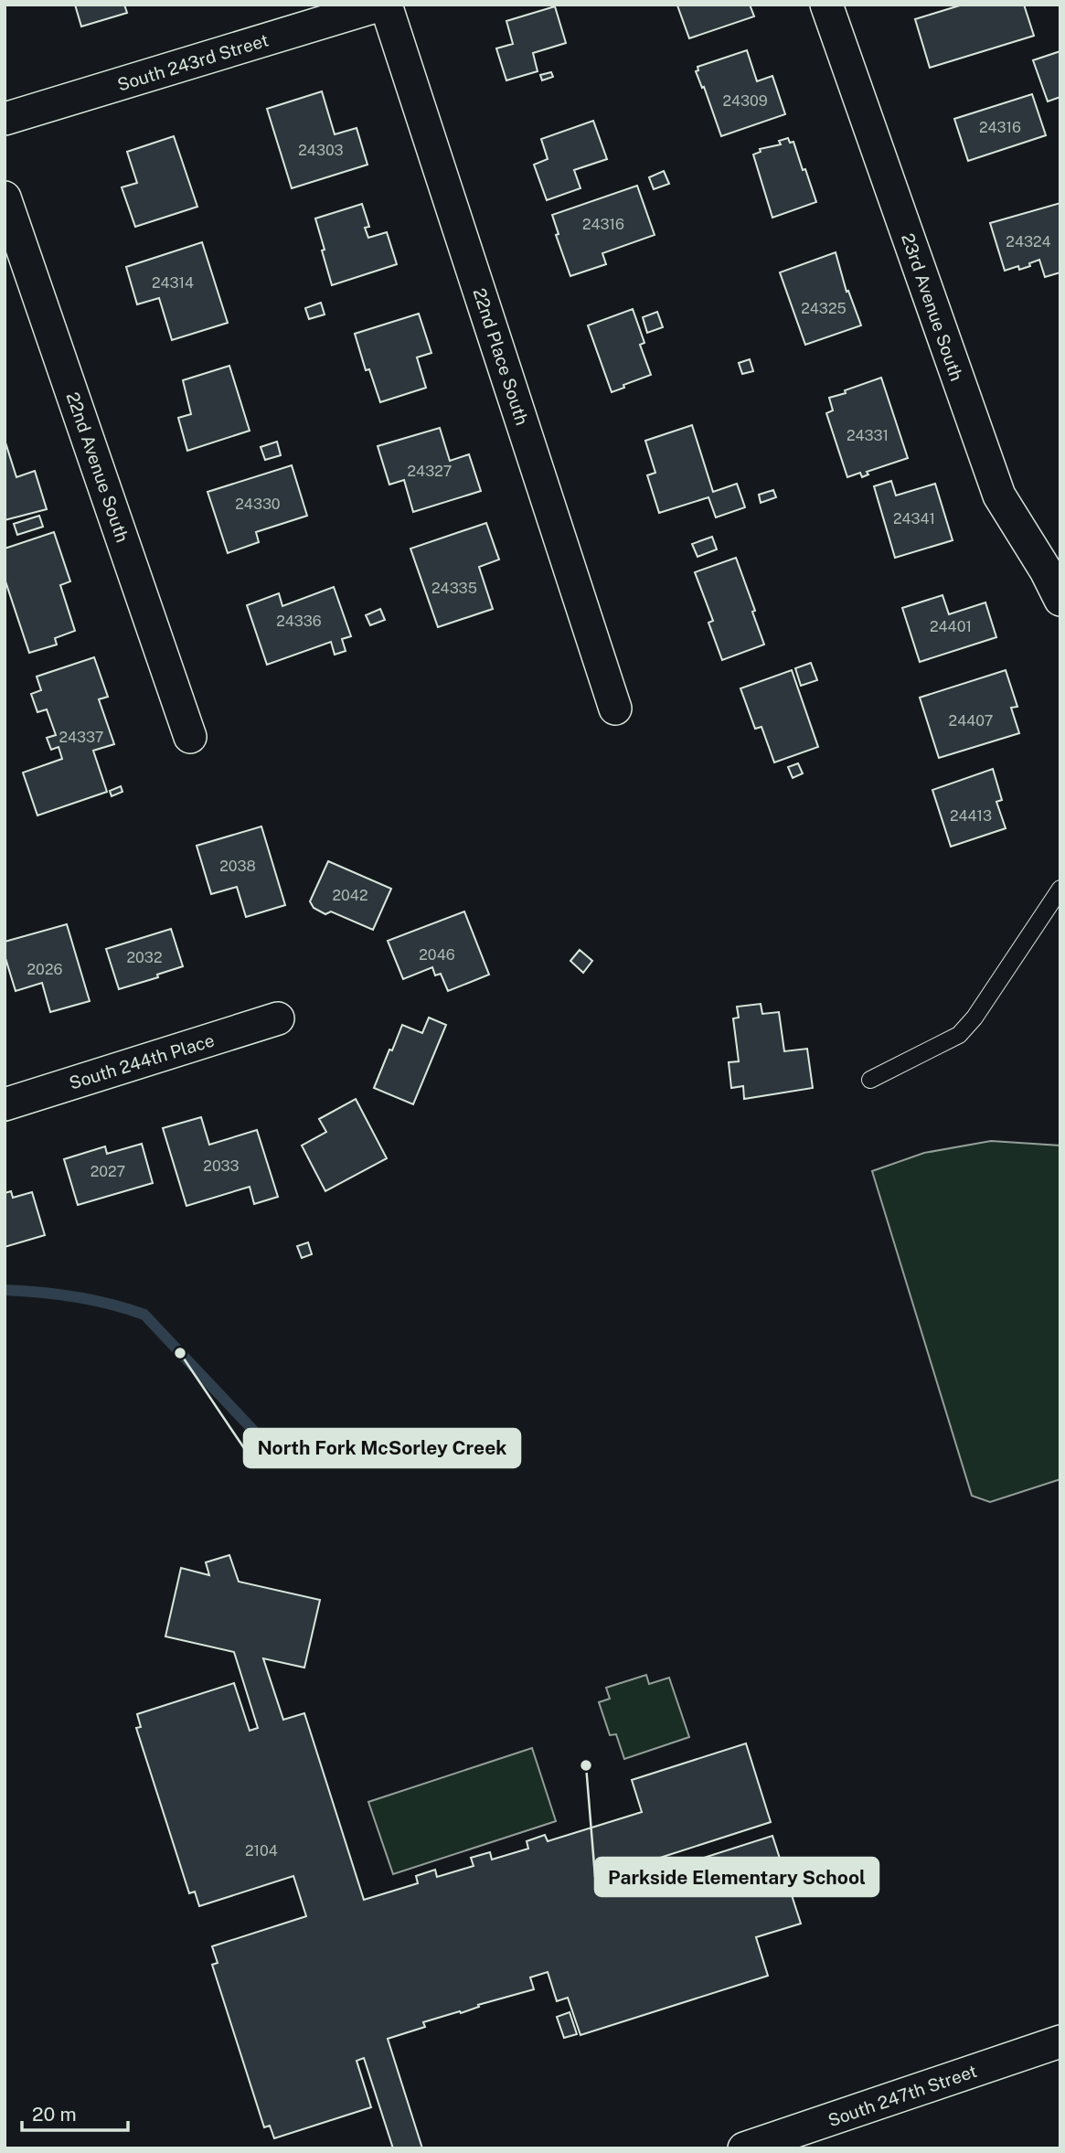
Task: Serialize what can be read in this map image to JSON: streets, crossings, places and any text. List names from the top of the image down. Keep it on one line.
{"streets":{"street":["South 243rd Street","23rd Avenue South","22nd Place South","22nd Avenue South","South 244th Place","South 247th Street"]},"places":["North Fork McSorley Creek","Parkside Elementary School"],"house_numbers":["24309","24316","24303","24316","24324","24314","24325","24331","24327","24330","24341","24335","24336","24401","24407","24337","24413","2038","2042","2046","2032","2026","2033","2027","2104"],"scale_bar":"20 m"}
